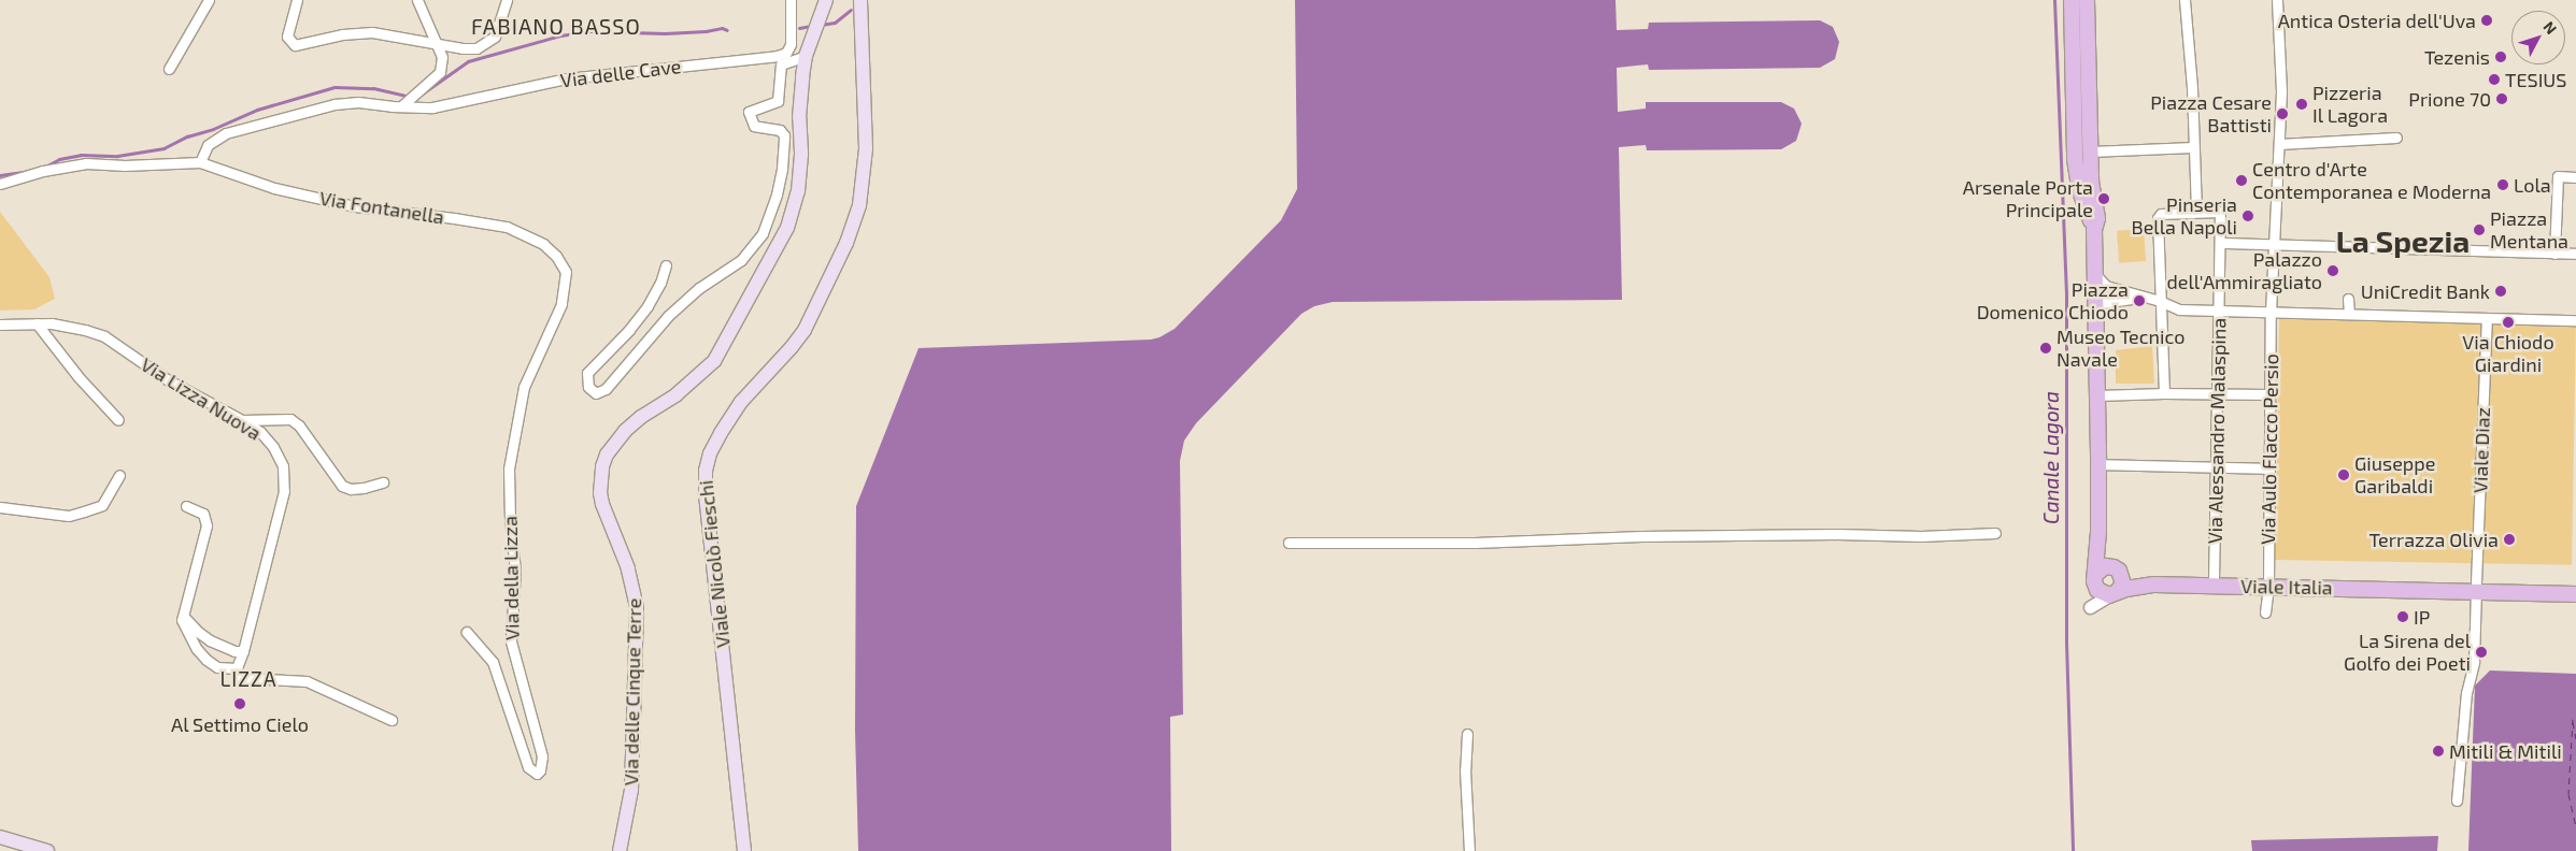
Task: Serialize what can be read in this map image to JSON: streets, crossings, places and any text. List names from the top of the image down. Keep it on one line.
{"streets":{"main road":["Viale Nicolò Fieschi","Viale Italia","Via delle Cinque Terre"],"street":["Via delle Cave","Via Fontanella","Via Lizza Nuova","Via Alessandro Malaspina","Via Aulo Flacco Persio","Viale Diaz","Via della Lizza"]},"crossings":[["Via delle Cave","Via Fontanella"],["Via Fontanella","Via della Lizza"],["Via Alessandro Malaspina","Viale Italia"],["Via Aulo Flacco Persio","Viale Italia"],["Viale Diaz","Viale Italia"]],"districts":["FABIANO BASSO","La Spezia","LIZZA"],"water":["Canale Lagora"],"places":["Antica Osteria dell'Uva","Tezenis","TESIUS","Prione 70","Pizzeria Il Lagora","Piazza Cesare Battisti","Centro d'Arte Contemporanea e Moderna","Lola","Arsenale Porta Principale","Pinseria Bella Napoli","Piazza Mentana","Palazzo dell'Ammiragliato","UniCredit Bank","Piazza Domenico Chiodo","Via Chiodo Giardini","Museo Tecnico Navale","Giuseppe Garibaldi","Terrazza Olivia","IP","La Sirena del Golfo dei Poeti","Al Settimo Cielo","Mitili & Mitili"],"north":"top right"}
